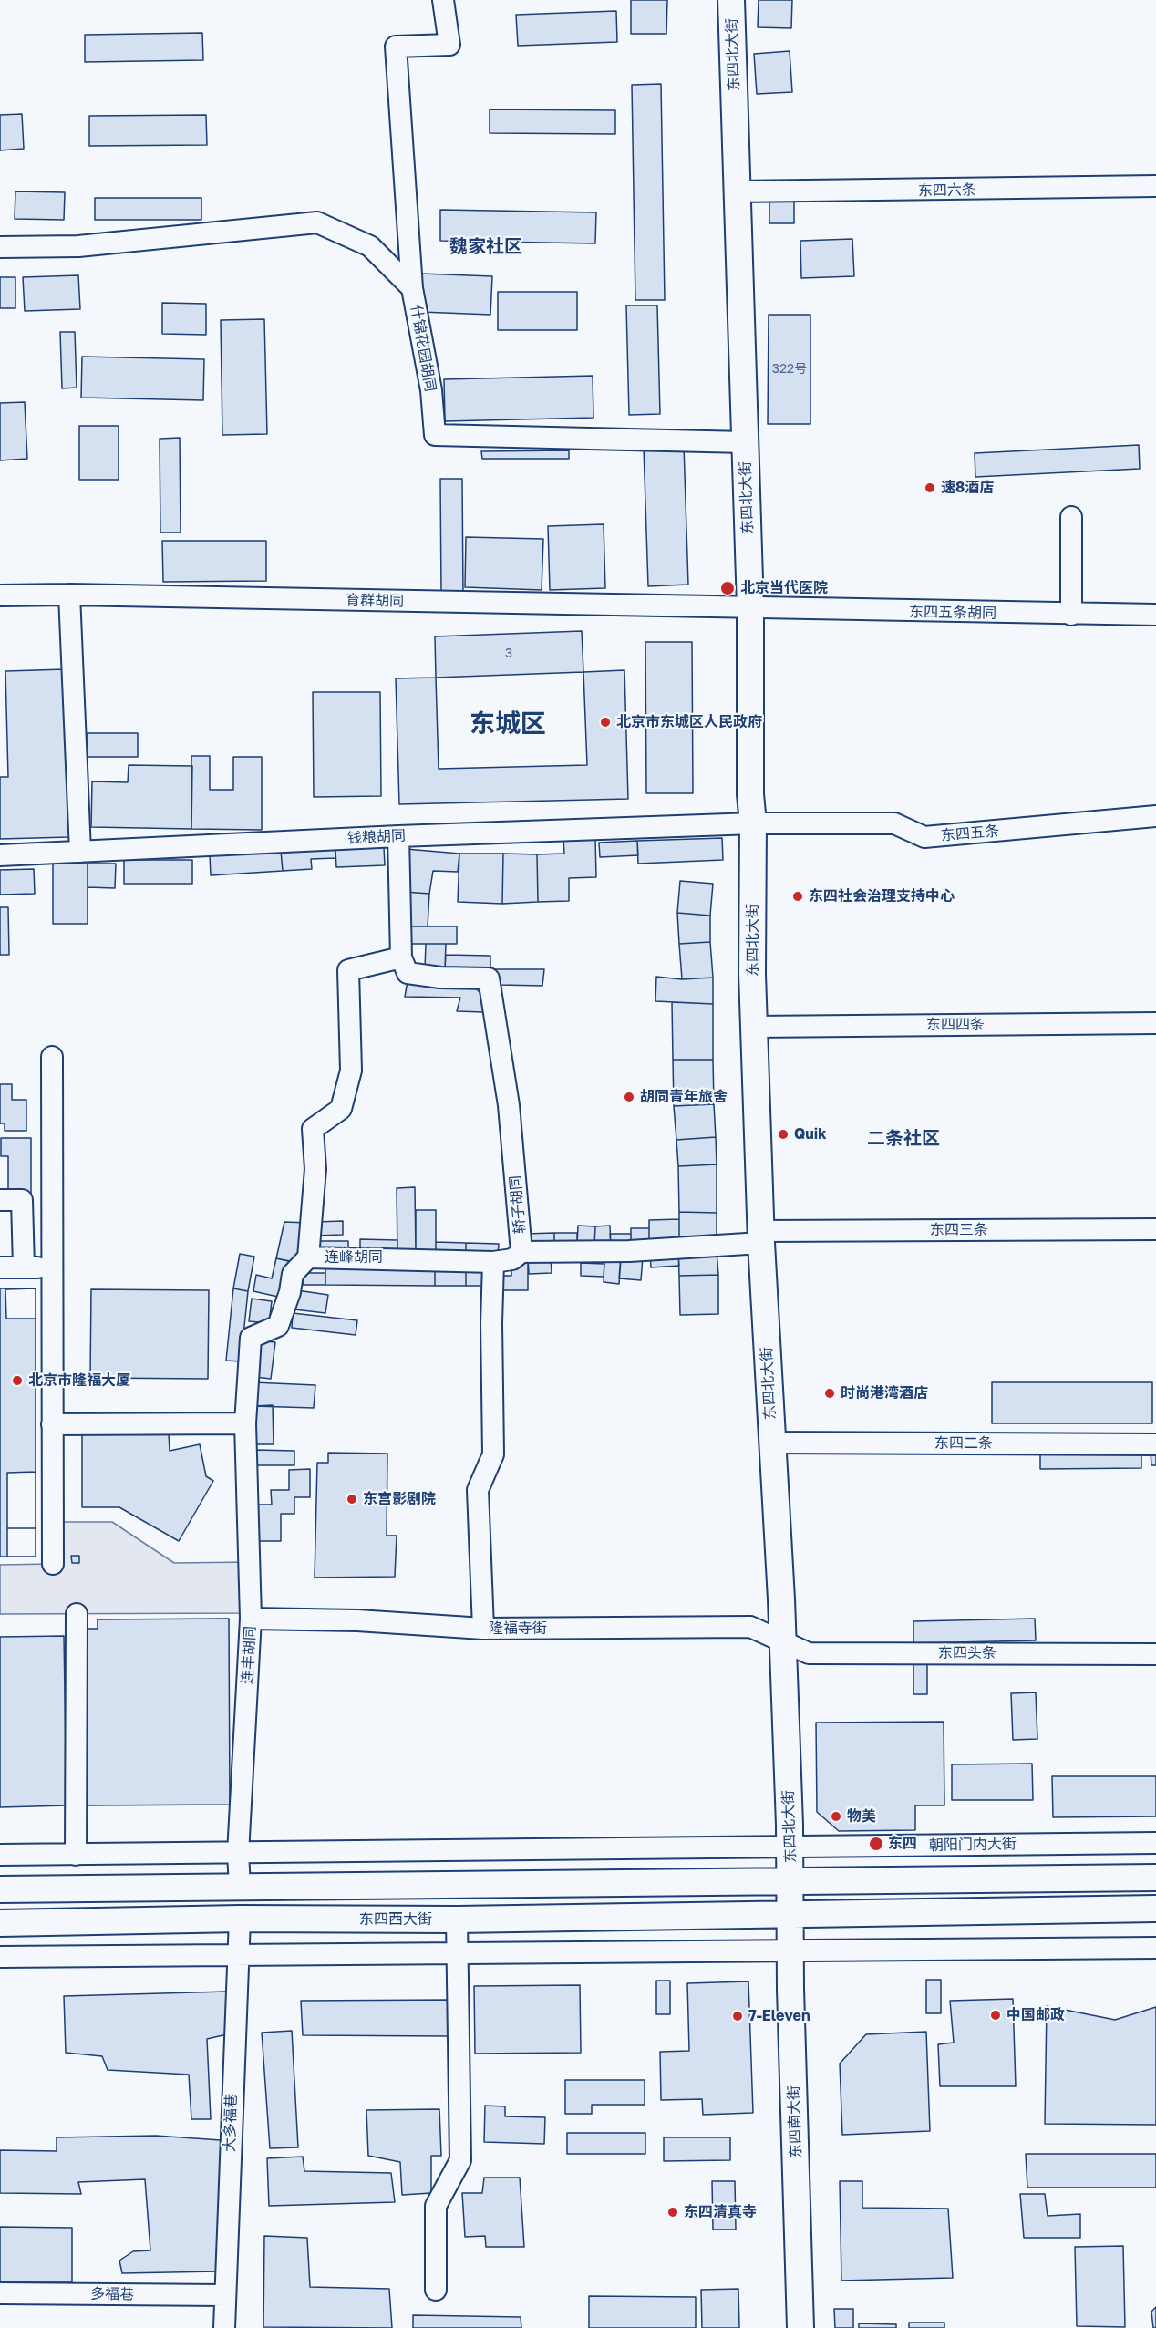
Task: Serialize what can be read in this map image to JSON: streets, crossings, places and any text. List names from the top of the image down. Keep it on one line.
{"streets":{"main road":["东四北大街","东四西大街","东四南大街"],"street":["东四六条","什锦花园胡同","育群胡同","东四五条胡同","东四五条","钱粮胡同","东四四条","轿子胡同","东四三条","连峰胡同","东四二条","隆福寺街","东四头条","连丰胡同","朝阳门内大街","大多福巷","多福巷"]},"crossings":[["东四北大街","东四六条"],["东四北大街","什锦花园胡同"],["东四北大街","育群胡同"],["东四北大街","东四五条胡同"],["东四北大街","东四五条"],["东四北大街","钱粮胡同"],["东四北大街","东四四条"],["东四北大街","东四三条"],["东四北大街","东四二条"],["东四北大街","隆福寺街"],["东四北大街","东四头条"],["东四北大街","朝阳门内大街"],["东四北大街","东四西大街"],["东四北大街","东四南大街"],["育群胡同","东四五条胡同"],["东四五条","钱粮胡同"],["轿子胡同","东四三条"],["轿子胡同","连峰胡同"],["连峰胡同","连丰胡同"],["隆福寺街","东四头条"],["隆福寺街","连丰胡同"],["东四西大街","东四南大街"],["东四西大街","大多福巷"],["大多福巷","多福巷"]],"districts":["魏家社区","东城区","二条社区"],"places":["速8酒店","北京当代医院","北京市东城区人民政府","东四社会治理支持中心","胡同青年旅舍","Quik","北京市隆福大厦","时尚港湾酒店","东宫影剧院","物美","东四","中国邮政","7-Eleven","东四清真寺"],"house_numbers":["322号","3"]}
